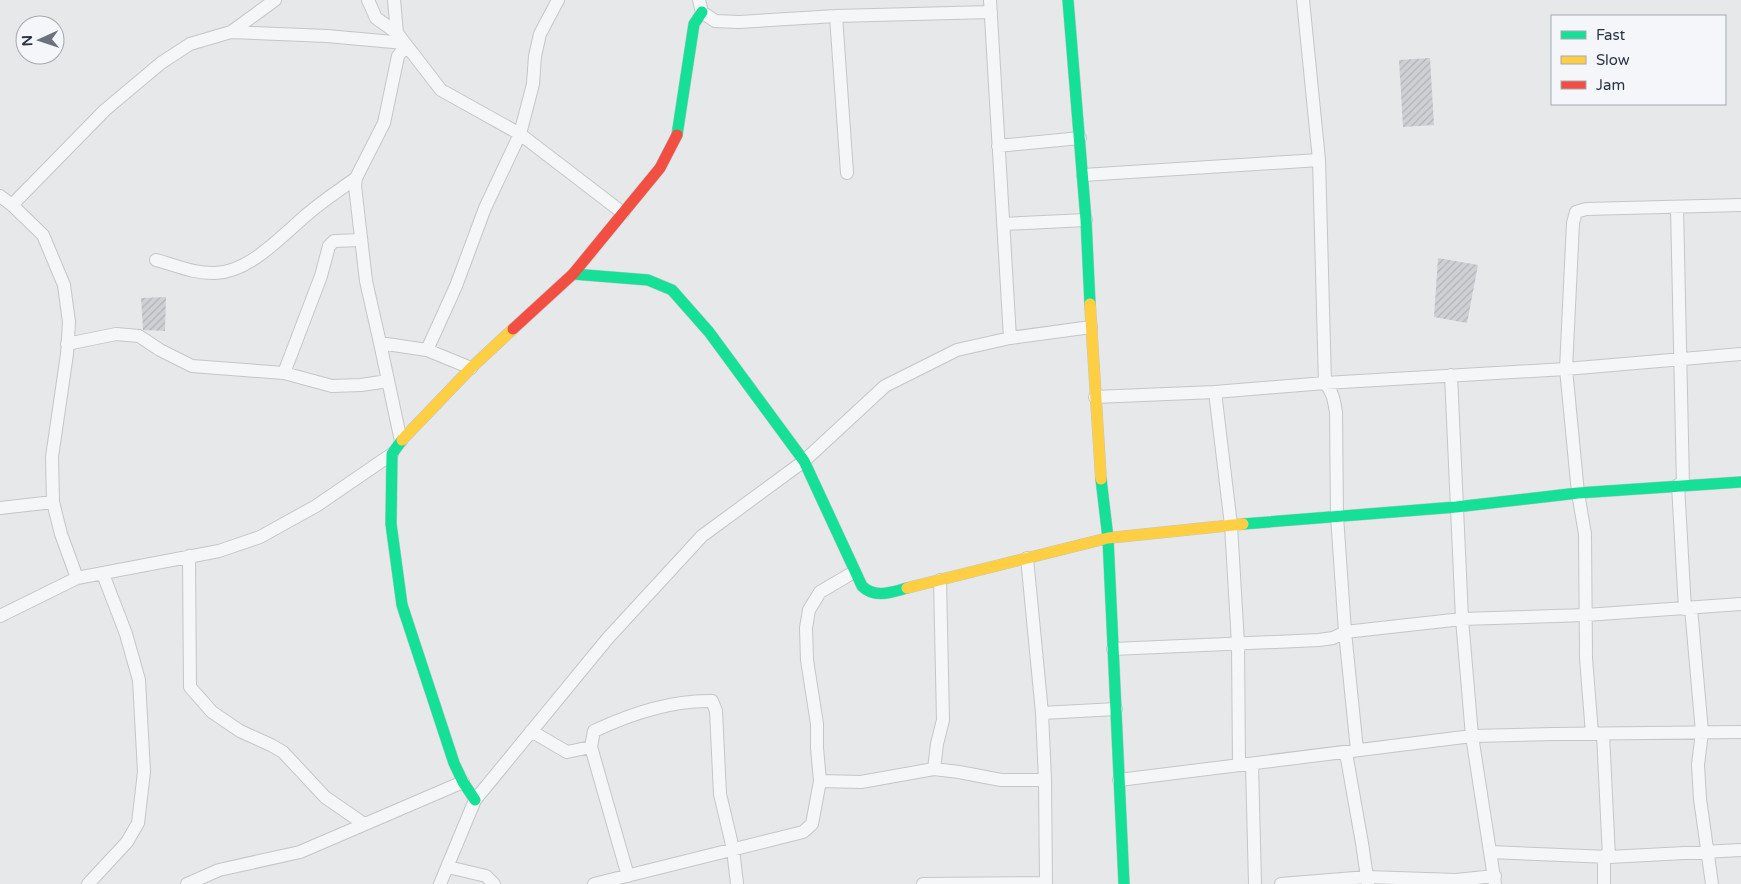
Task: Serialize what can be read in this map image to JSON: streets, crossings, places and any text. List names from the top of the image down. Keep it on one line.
{"legend":["Fast","Slow","Jam"],"north":"left"}
